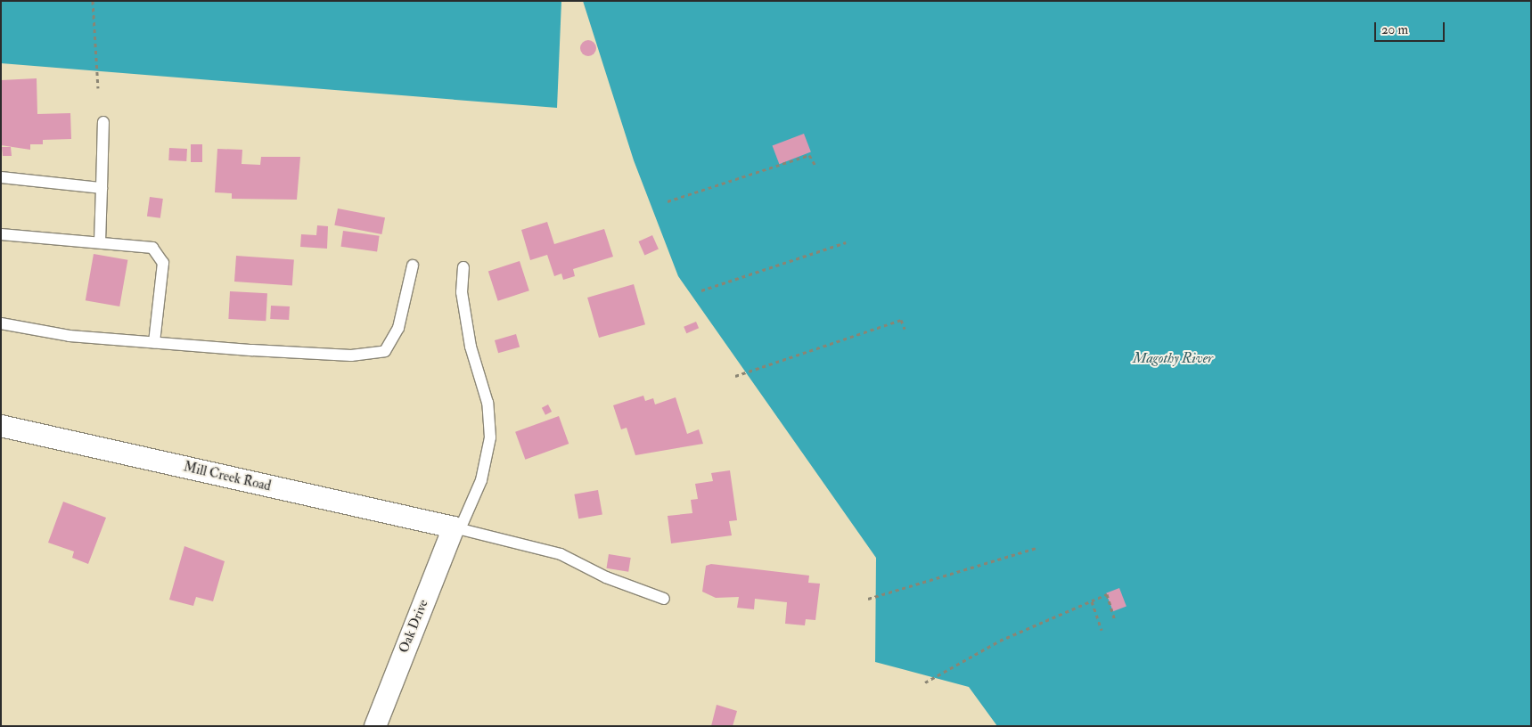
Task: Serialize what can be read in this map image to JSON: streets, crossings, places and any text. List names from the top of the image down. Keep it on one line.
{"streets":{"street":["Mill Creek Road","Oak Drive"]},"crossings":[["Mill Creek Road","Oak Drive"]],"water":["Magothy River"],"scale_bar":"20 m"}
